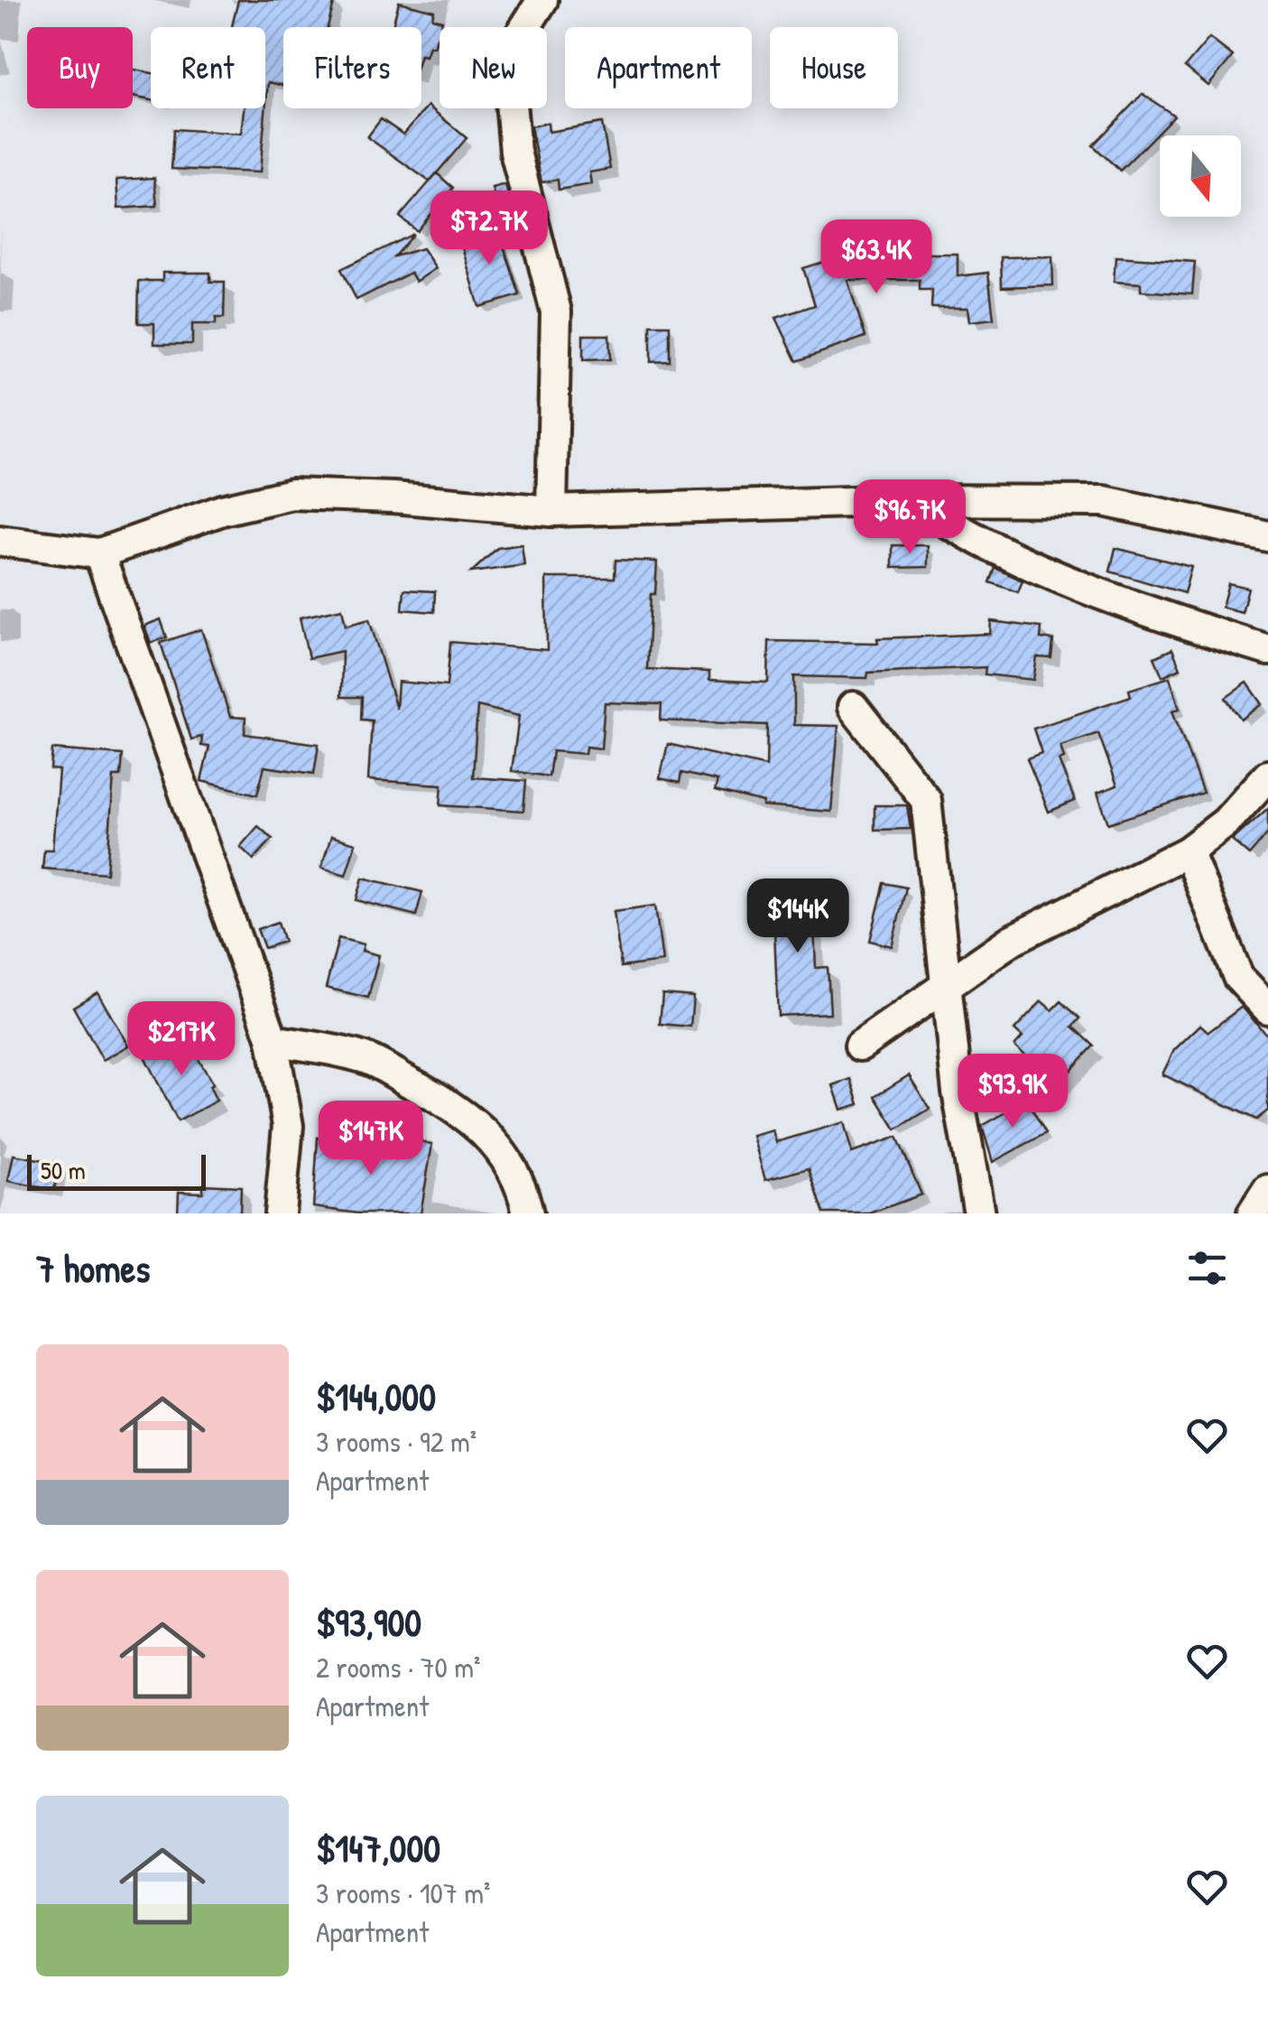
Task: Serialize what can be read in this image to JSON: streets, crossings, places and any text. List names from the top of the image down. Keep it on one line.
{"scale_bar":"50 m","north":"bottom","page":{"chip":["Buy","Rent","Filters","New","Apartment","House"],"price":["$72.7K","$63.4K","$96.7K","$144K","$217K","$93.9K","$147K"],"scale":"50 m","heading":"7 homes","list":[{"name":"$144,000","note":"3 rooms · 92 m² · Apartment"},{"name":"$93,900","note":"2 rooms · 70 m² · Apartment"},{"name":"$147,000","note":"3 rooms · 107 m² · Apartment"}]}}
